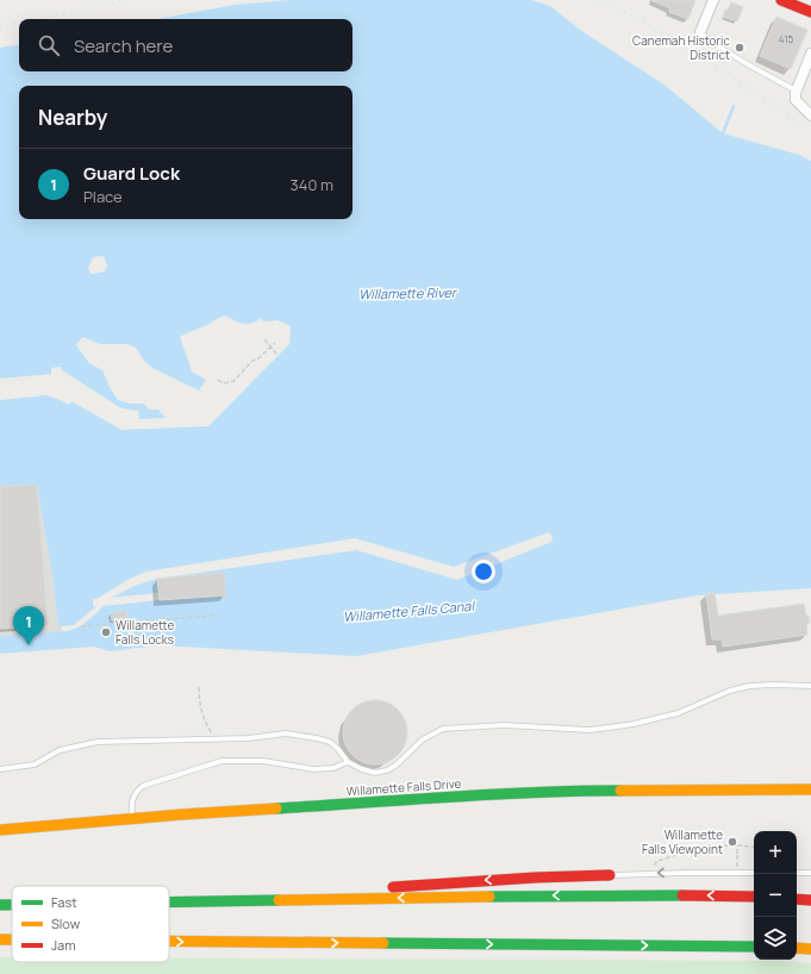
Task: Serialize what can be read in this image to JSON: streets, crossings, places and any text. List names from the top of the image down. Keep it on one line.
{"streets":{"main road":["Willamette Falls Drive"]},"water":["Willamette River","Willamette Falls Canal"],"places":["Canemah Historic District","Willamette Falls Locks","Willamette Falls Viewpoint"],"house_numbers":["415"],"legend":["Fast","Slow","Jam"],"page":{"search":"Search here","heading":"Nearby","list":[{"mark":"1","name":"Guard Lock","note":"Place","value":"340 m"}],"pins":"1","map_buttons":["+","−"]}}
